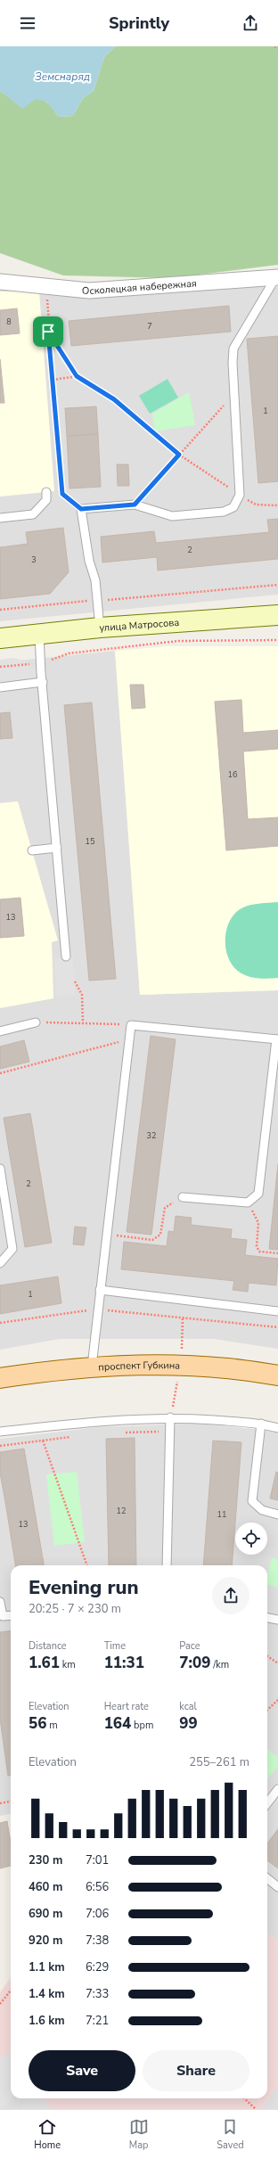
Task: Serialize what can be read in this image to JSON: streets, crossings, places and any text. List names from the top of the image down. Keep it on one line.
{"streets":{"main road":["улица Матросова","проспект Губкина"],"street":["Осколецкая набережная"]},"water":["Земснаряд"],"house_numbers":["8","7","1","2","3","16","15","13","32","2","1","12","11","13"],"page":{"header":"Sprintly","heading":["Evening run","20:25 · 7 × 230 m"],"stats":[["Distance","1.61 km"],["Time","11:31"],["Pace","7:09 /km"],["Elevation","56 m"],["Heart rate","164 bpm"],["kcal","99"]],"chart":["Elevation","255–261 m"],"list":[{"name":"230 m","note":"7:01"},{"name":"460 m","note":"6:56"},{"name":"690 m","note":"7:06"},{"name":"920 m","note":"7:38"},{"name":"1.1 km","note":"6:29"},{"name":"1.4 km","note":"7:33"},{"name":"1.6 km","note":"7:21"}],"buttons":["Save","Share"],"tabs":["Home","Map","Saved"]}}
